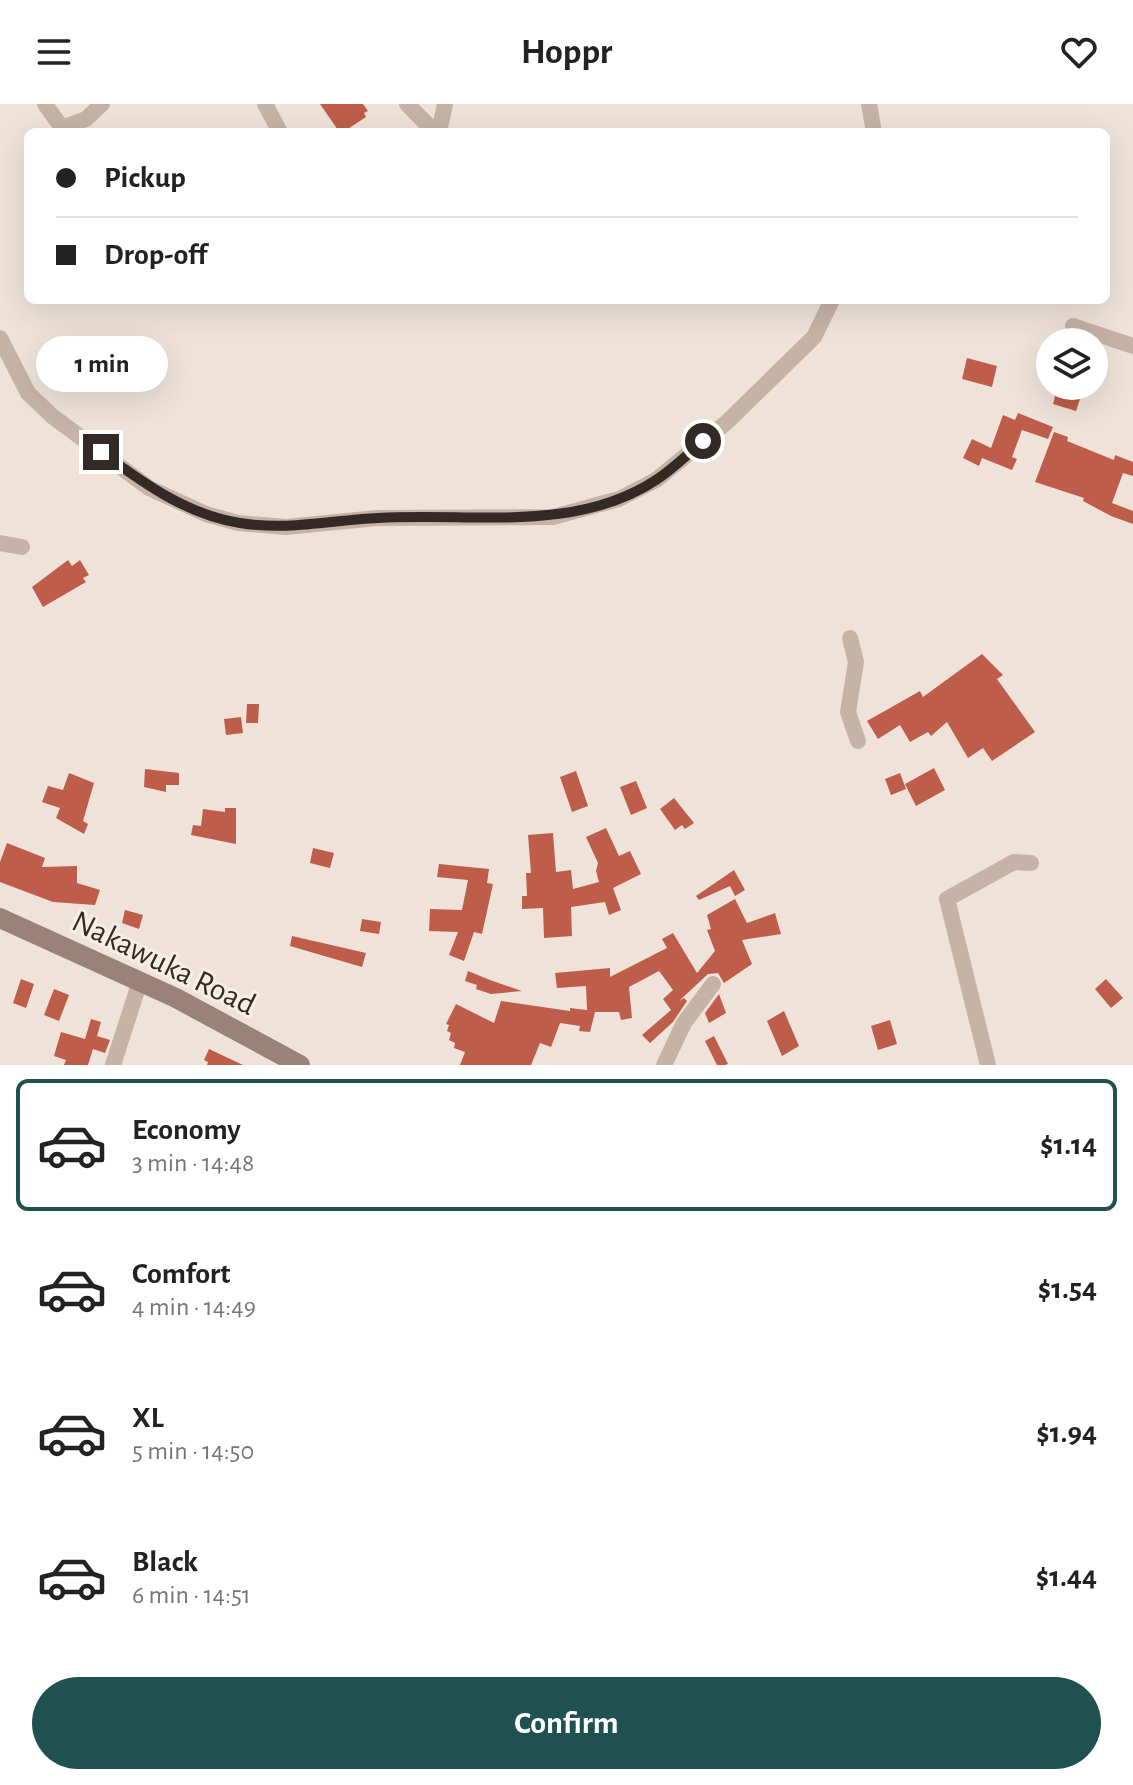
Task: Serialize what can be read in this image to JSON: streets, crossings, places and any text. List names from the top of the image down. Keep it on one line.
{"streets":{"main road":["Nakawuka Road"]},"page":{"header":"Hoppr","banner":["Pickup","Drop-off"],"bubble":"1 min","list":[{"name":"Economy","note":"3 min · 14:48","value":"$1.14"},{"name":"Comfort","note":"4 min · 14:49","value":"$1.54"},{"name":"XL","note":"5 min · 14:50","value":"$1.94"},{"name":"Black","note":"6 min · 14:51","value":"$1.44"}],"buttons":"Confirm"}}
